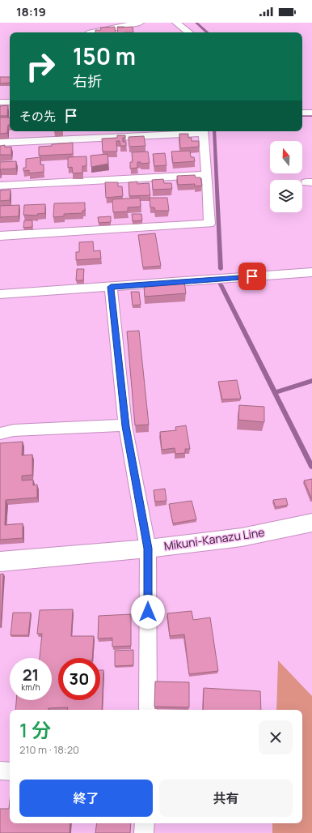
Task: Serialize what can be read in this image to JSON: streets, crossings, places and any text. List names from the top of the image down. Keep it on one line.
{"streets":{"main road":["Mikuni-Kanazu Line"]},"north":"top","page":{"status":"18:19","turn":["150 m","右折"],"then":"その先","speed":"21 km/h","limit":"30","heading":["1 分","210 m · 18:20"],"buttons":["終了","共有"]}}
